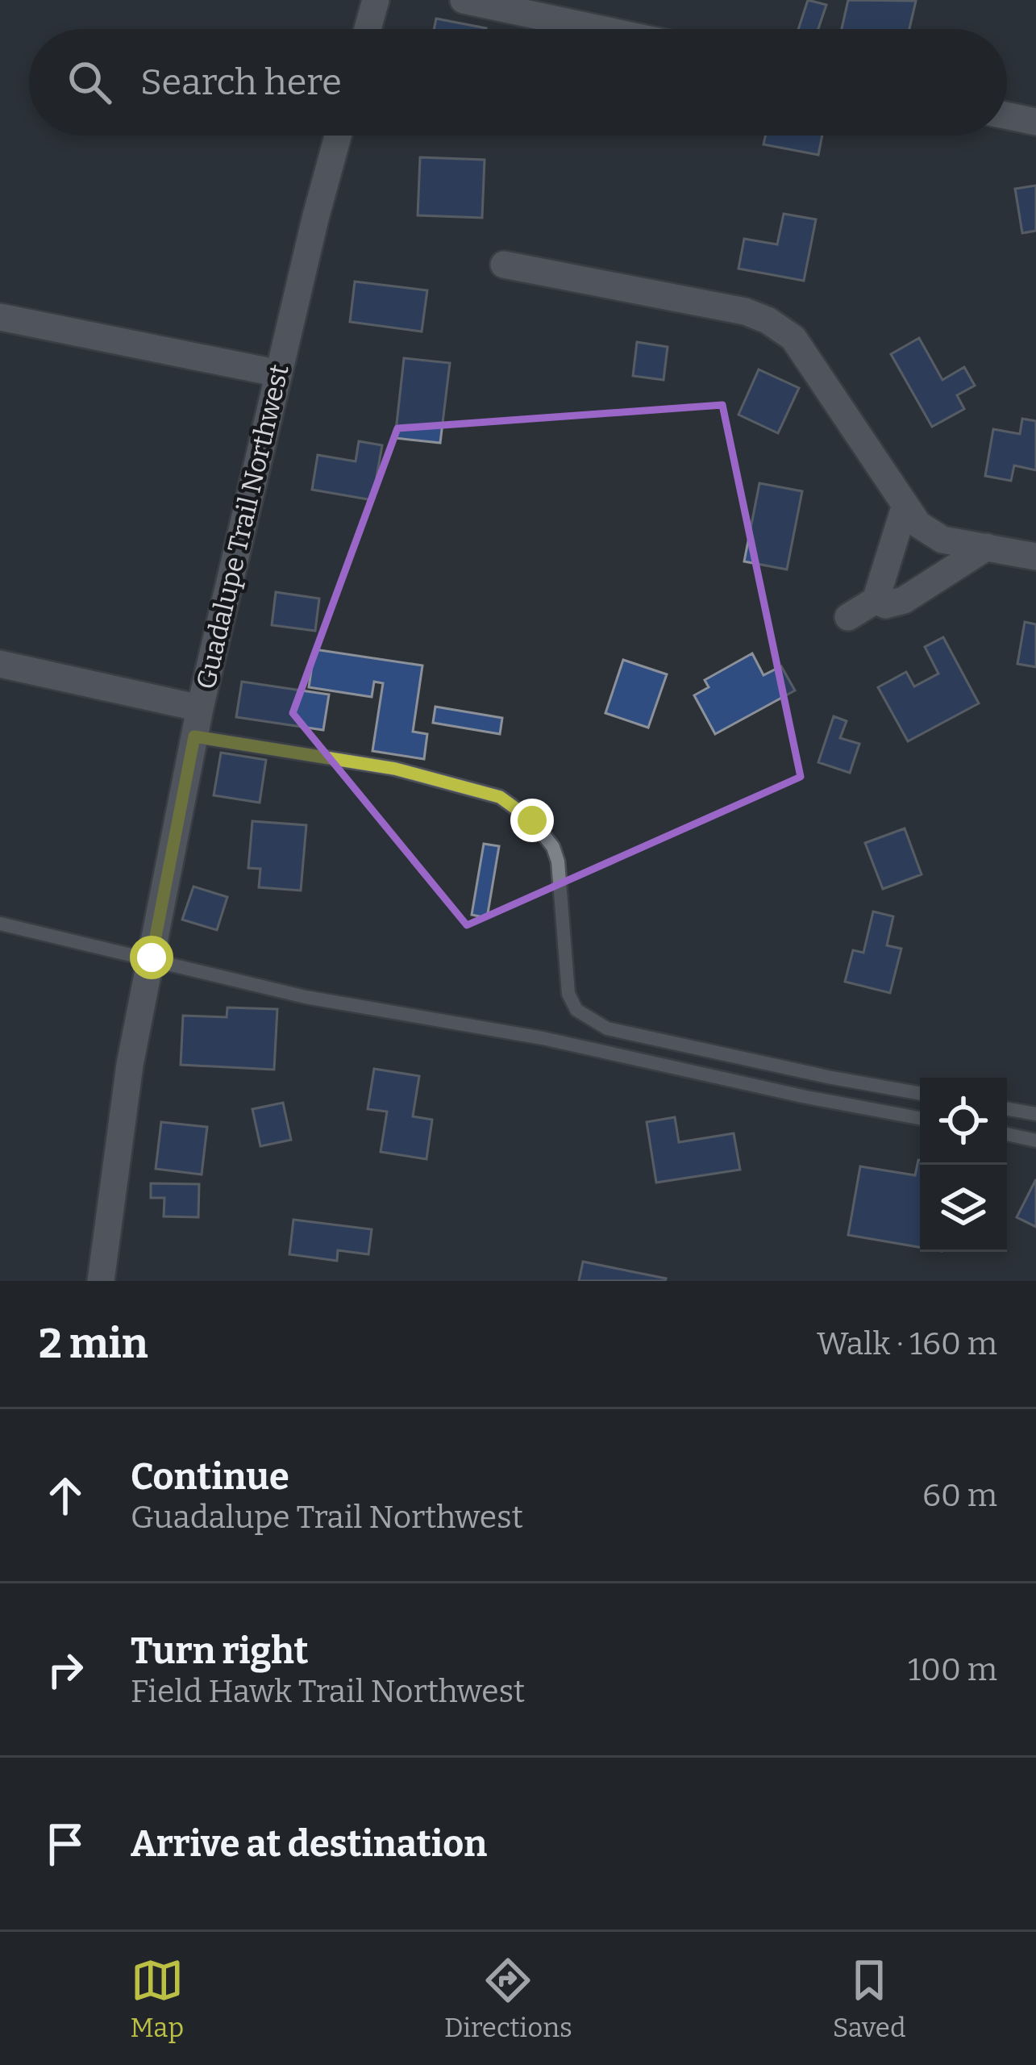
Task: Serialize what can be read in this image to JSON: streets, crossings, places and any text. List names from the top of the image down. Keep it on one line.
{"streets":{"street":["Guadalupe Trail Northwest"]},"page":{"search":"Search here","heading":["2 min","Walk · 160 m"],"list":[["Continue","Guadalupe Trail Northwest","60 m"],["Turn right","Field Hawk Trail Northwest","100 m"],"Arrive at destination"],"nav":["Map","Directions","Saved"]}}
